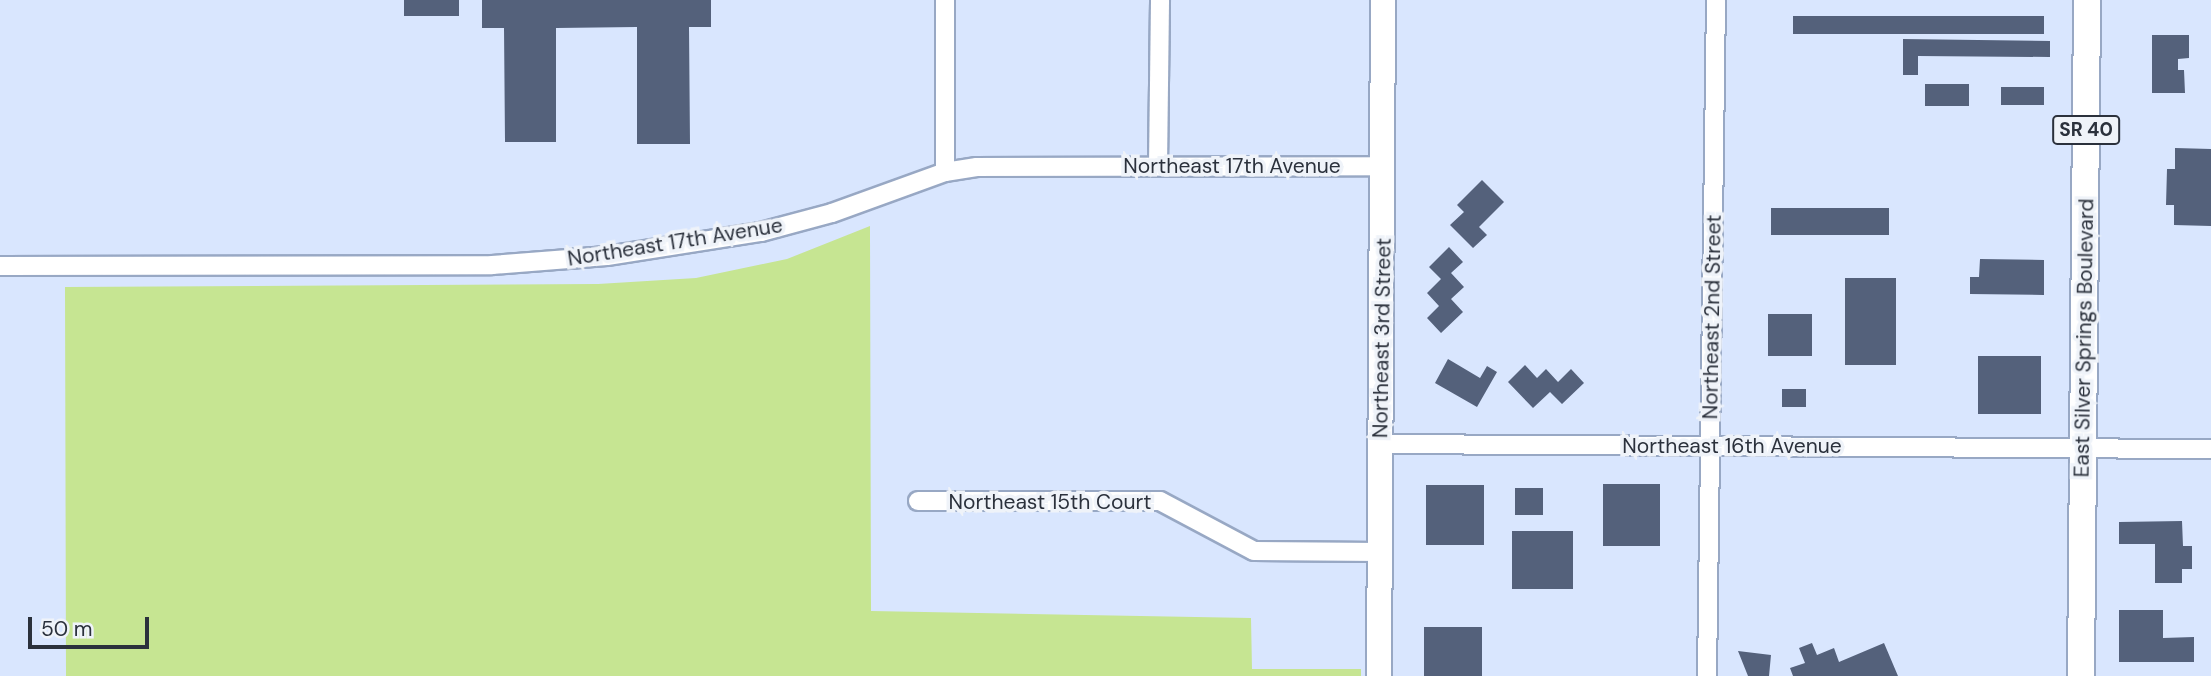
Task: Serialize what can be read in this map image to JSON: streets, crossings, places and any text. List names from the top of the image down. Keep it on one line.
{"streets":{"main road":["SR 40","East Silver Springs Boulevard"],"street":["Northeast 17th Avenue","Northeast 2nd Street","Northeast 3rd Street","Northeast 16th Avenue","Northeast 15th Court"]},"crossings":[["Northeast 17th Avenue","Northeast 3rd Street"],["Northeast 2nd Street","Northeast 16th Avenue"],["Northeast 3rd Street","Northeast 16th Avenue"],["Northeast 3rd Street","Northeast 15th Court"],["East Silver Springs Boulevard","Northeast 16th Avenue"]],"scale_bar":"50 m"}
